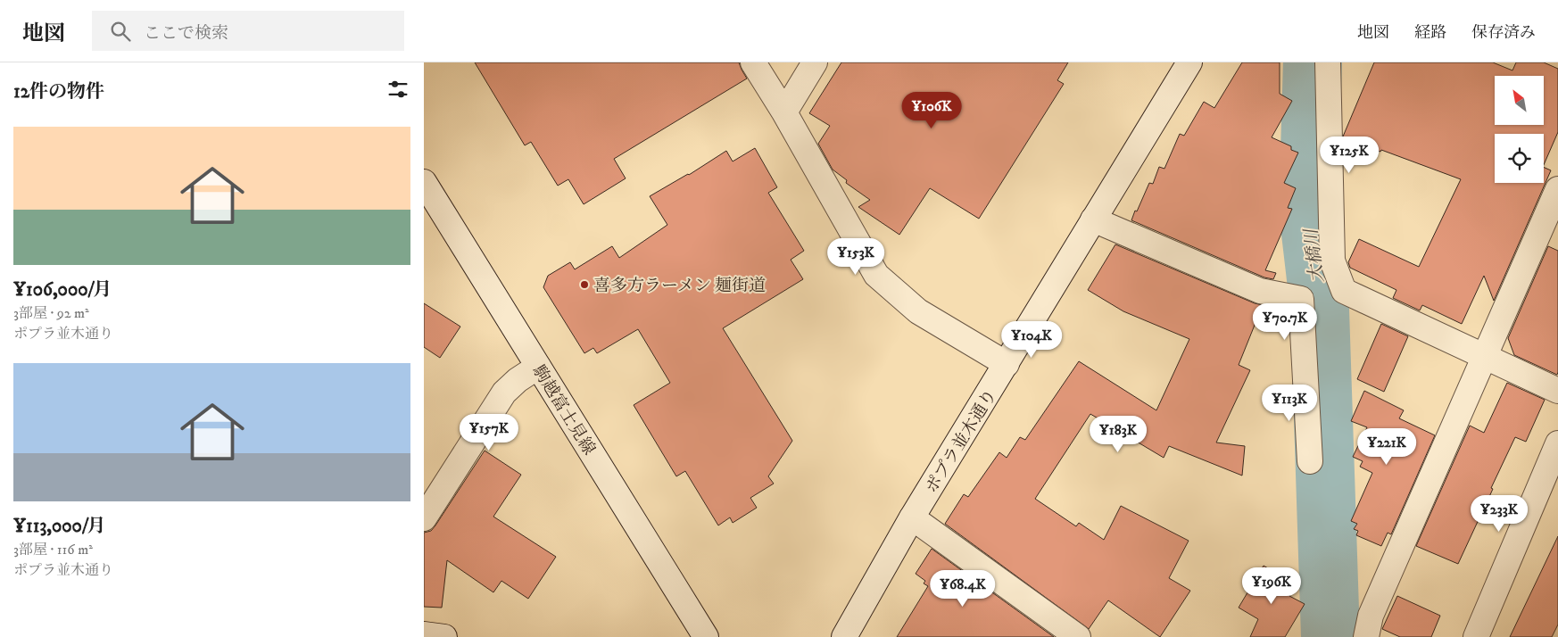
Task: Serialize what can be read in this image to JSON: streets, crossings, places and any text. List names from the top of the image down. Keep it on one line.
{"streets":{"street":["駒越富士見線","ポプラ並木通り"]},"water":["大橋川"],"places":["喜多方ラーメン 麺街道"],"north":"top left","page":{"header":"地図","search":"ここで検索","nav":["地図","経路","保存済み"],"heading":"12件の物件","price":["¥106K","¥125K","¥153K","¥70.7K","¥104K","¥113K","¥157K","¥183K","¥221K","¥233K","¥196K","¥68.4K"],"list":[{"name":"¥106,000/月","note":"3部屋 · 92 m² · ポプラ並木通り"},{"name":"¥113,000/月","note":"3部屋 · 116 m² · ポプラ並木通り"}]}}
